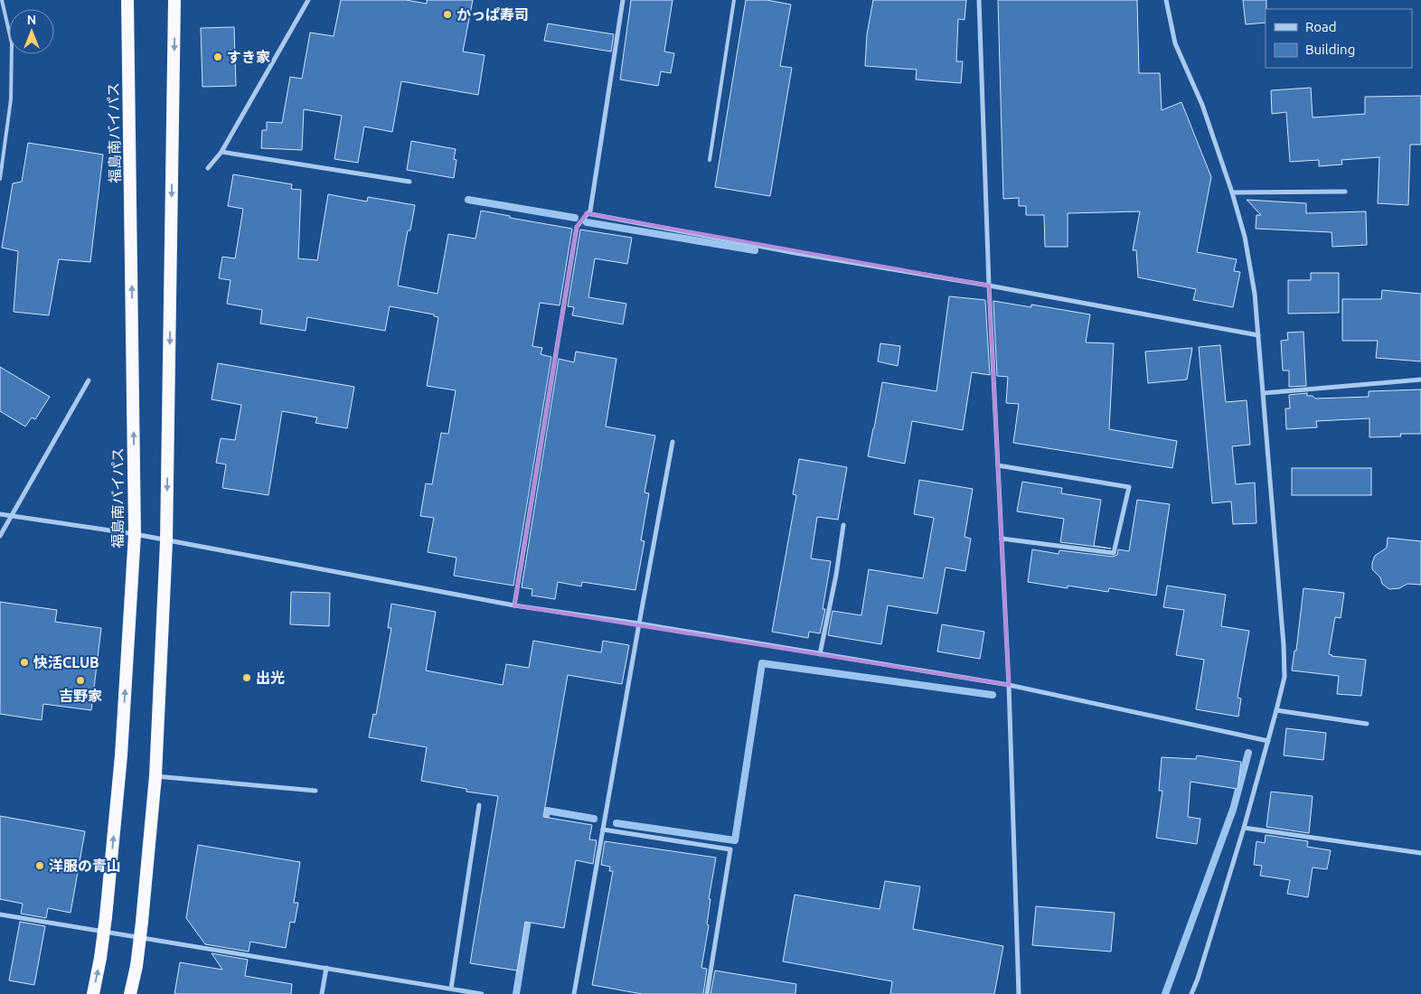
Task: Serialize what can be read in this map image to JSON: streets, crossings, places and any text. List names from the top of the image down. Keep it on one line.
{"streets":{"highway":["福島南バイパス"]},"places":["かっぱ寿司","すき家","快活CLUB","出光","吉野家","洋服の青山"],"legend":["Road","Building"],"north":"top"}
